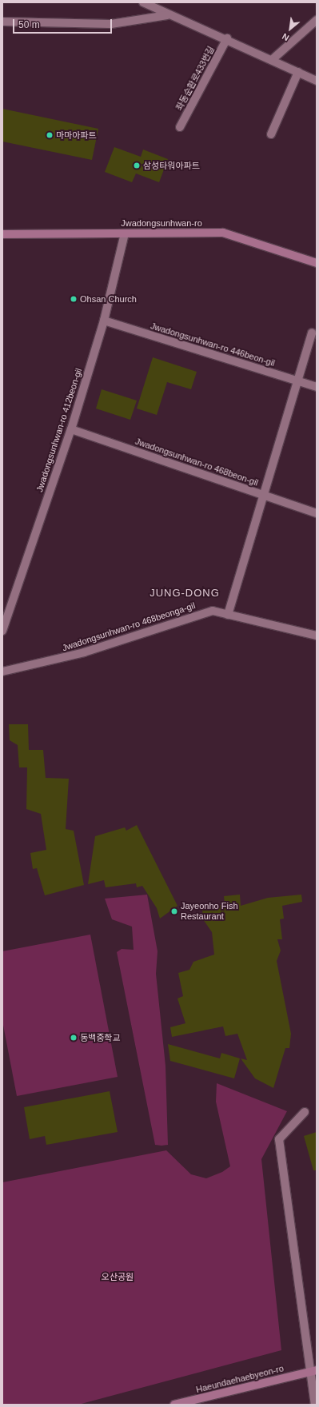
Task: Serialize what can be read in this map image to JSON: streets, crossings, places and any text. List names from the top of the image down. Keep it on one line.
{"streets":{"main road":["Jwadongsunhwan-ro","Haeundaehaebyeon-ro"],"street":["좌동순환로433번길","Jwadongsunhwan-ro 446beon-gil","Jwadongsunhwan-ro 412beon-gil","Jwadongsunhwan-ro 468beon-gil","Jwadongsunhwan-ro 468beonga-gil"]},"crossings":[["Jwadongsunhwan-ro","Jwadongsunhwan-ro 412beon-gil"],["Jwadongsunhwan-ro 446beon-gil","Jwadongsunhwan-ro 412beon-gil"],["Jwadongsunhwan-ro 412beon-gil","Jwadongsunhwan-ro 468beon-gil"]],"districts":["JUNG-DONG"],"parks":["오산공원"],"places":["마마아파트","삼성타워아파트","Ohsan Church","Jayeonho Fish Restaurant","동백중학교"],"scale_bar":"50 m","north":"bottom left"}
